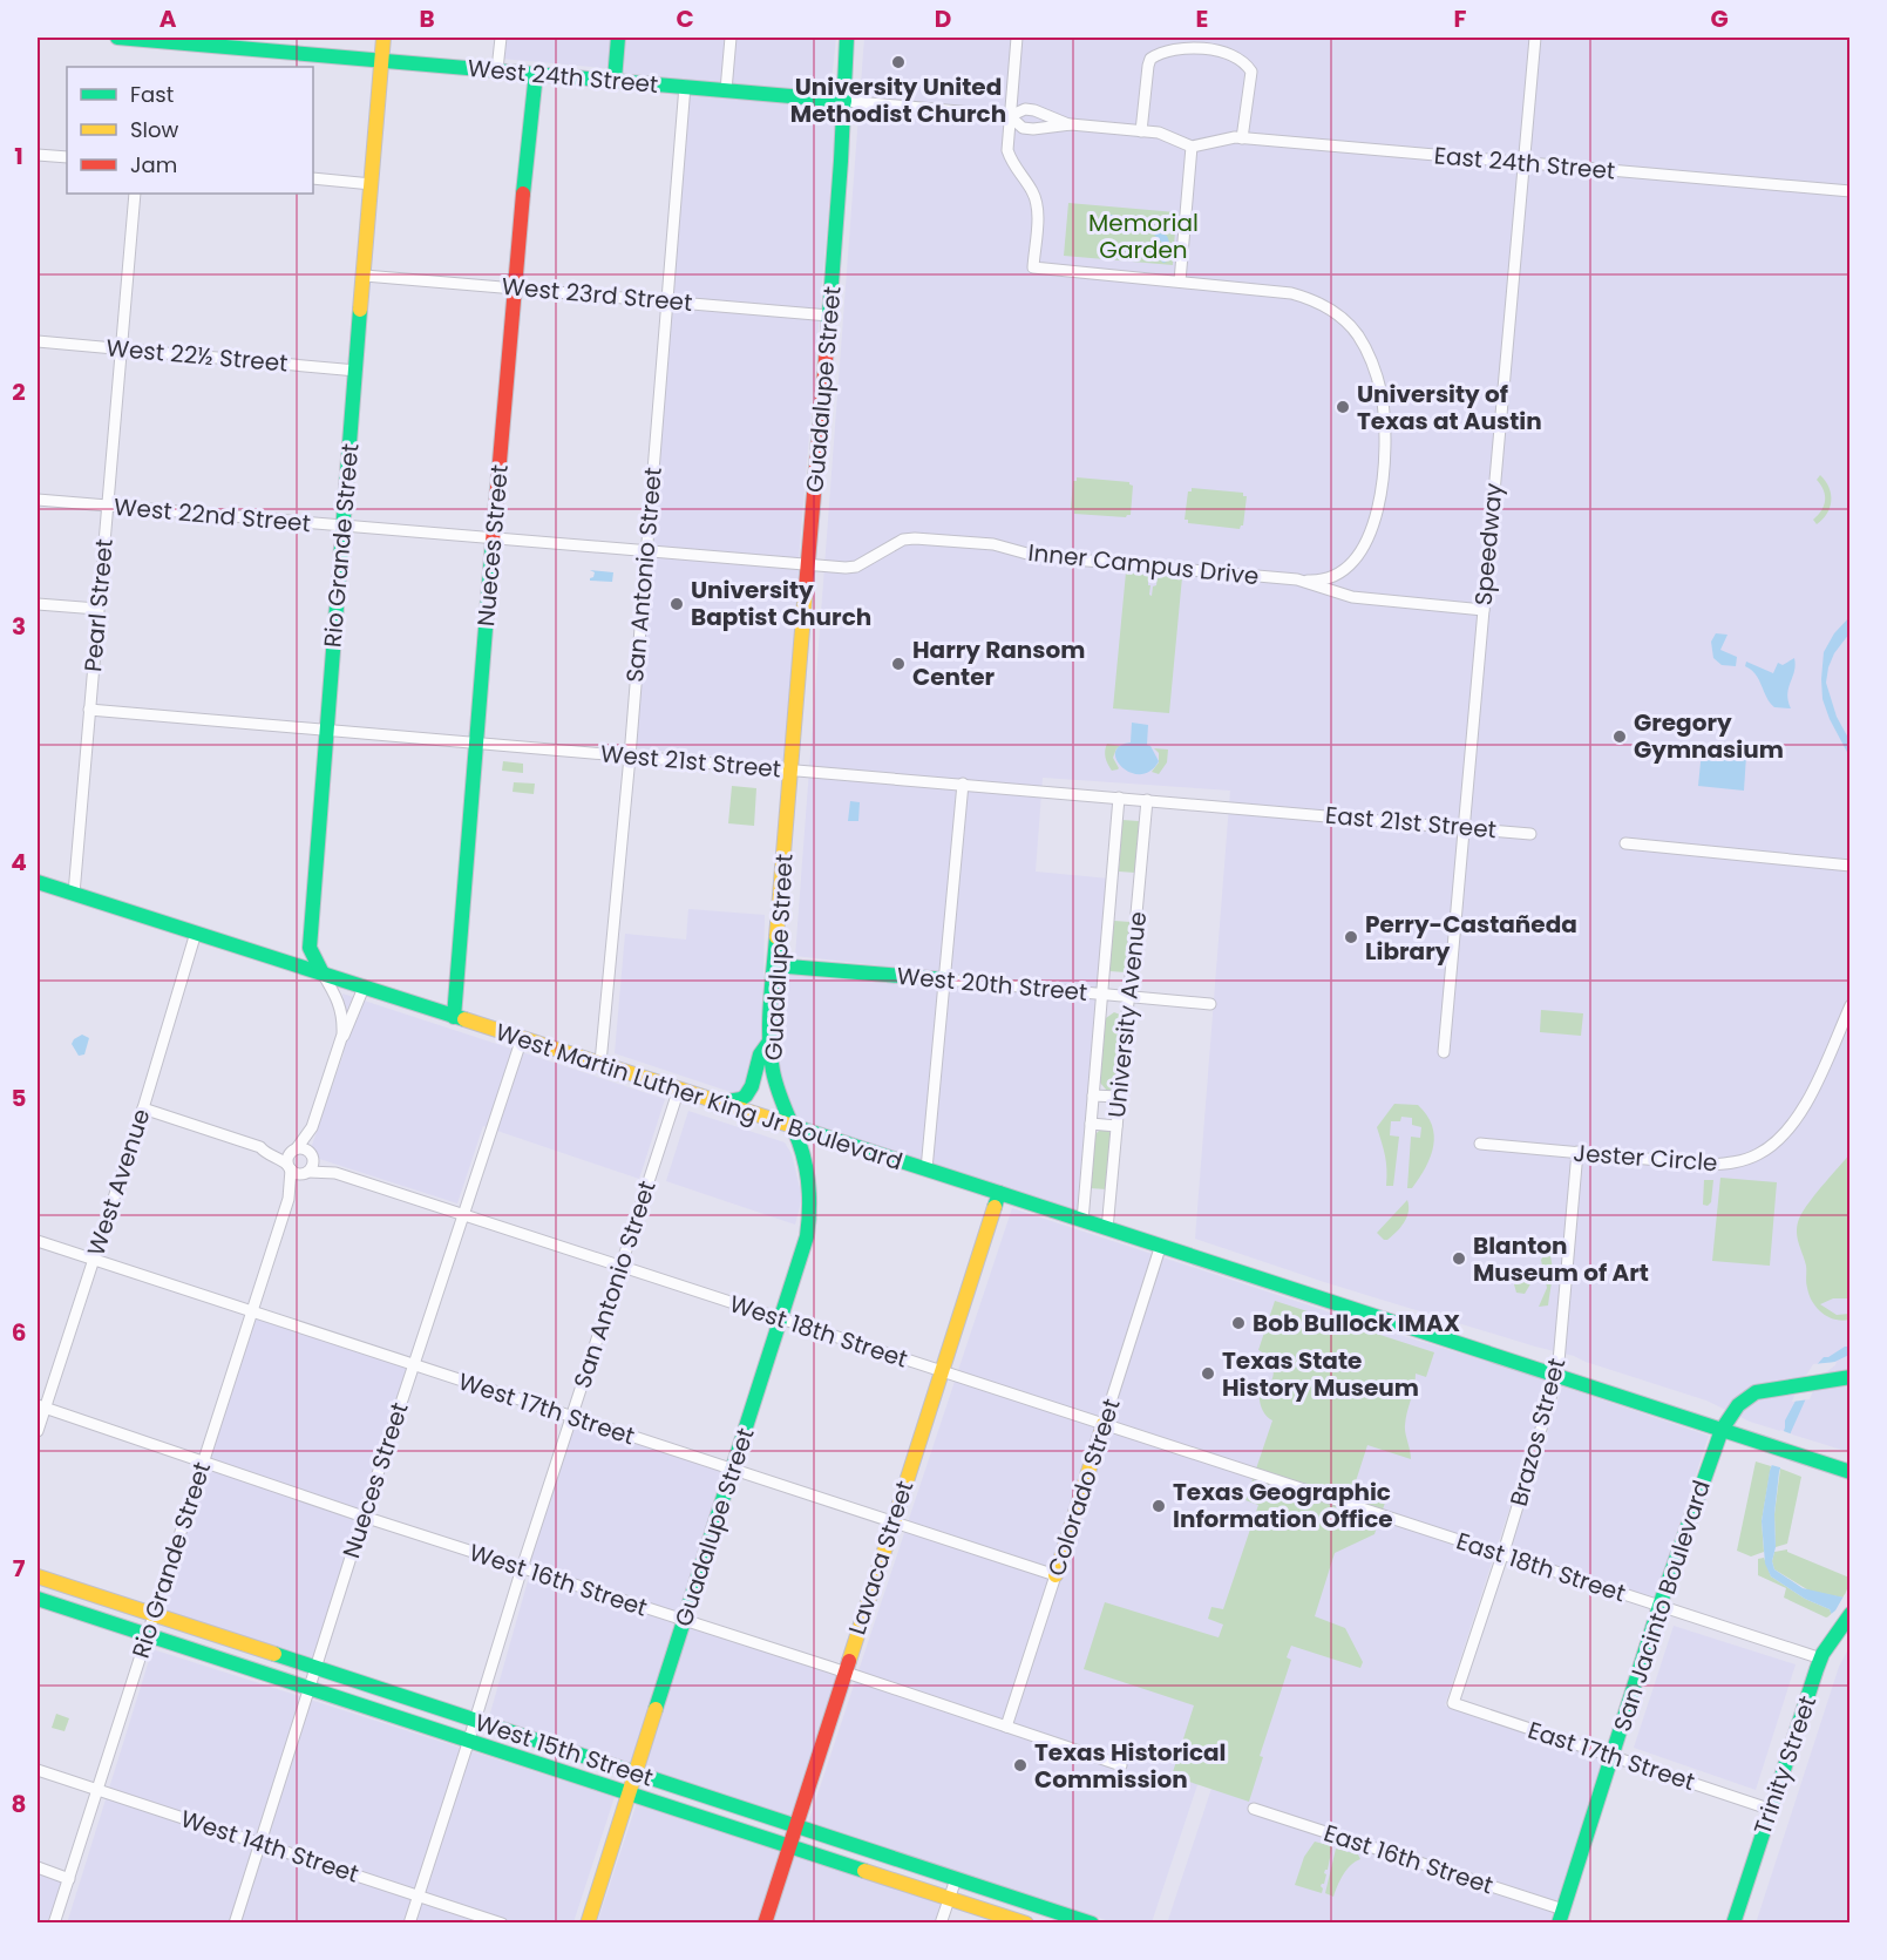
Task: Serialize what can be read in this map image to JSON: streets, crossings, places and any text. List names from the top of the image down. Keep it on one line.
{"streets":{"main road":["West 24th Street","Guadalupe Street","Rio Grande Street","Nueces Street","West 20th Street","West Martin Luther King Jr Boulevard","Colorado Street","Lavaca Street","San Jacinto Boulevard","West 15th Street","Trinity Street"],"street":["East 24th Street","West 23rd Street","West 22½ Street","West 22nd Street","Speedway","Inner Campus Drive","San Antonio Street","Pearl Street","West 21st Street","East 21st Street","University Avenue","Jester Circle","West Avenue","West 18th Street","West 17th Street","Brazos Street","East 18th Street","West 16th Street","East 17th Street","West 14th Street","East 16th Street"]},"crossings":[["West 24th Street","East 24th Street"],["West 24th Street","Guadalupe Street"],["West 24th Street","Rio Grande Street"],["West 24th Street","Nueces Street"],["West 24th Street","San Antonio Street"],["East 24th Street","Speedway"],["West 23rd Street","Guadalupe Street"],["West 23rd Street","Rio Grande Street"],["West 23rd Street","Nueces Street"],["West 23rd Street","San Antonio Street"],["West 22½ Street","Rio Grande Street"],["West 22½ Street","Pearl Street"],["Guadalupe Street","West 22nd Street"],["Guadalupe Street","Inner Campus Drive"],["Guadalupe Street","West 21st Street"],["Guadalupe Street","West 20th Street"],["Guadalupe Street","West Martin Luther King Jr Boulevard"],["Guadalupe Street","West 18th Street"],["Guadalupe Street","West 17th Street"],["Guadalupe Street","West 16th Street"],["Guadalupe Street","West 15th Street"],["West 22nd Street","Rio Grande Street"],["West 22nd Street","Nueces Street"],["West 22nd Street","Inner Campus Drive"],["West 22nd Street","San Antonio Street"],["West 22nd Street","Pearl Street"],["Speedway","Inner Campus Drive"],["Speedway","East 21st Street"],["Rio Grande Street","West 21st Street"],["Rio Grande Street","West Martin Luther King Jr Boulevard"],["Rio Grande Street","West 18th Street"],["Rio Grande Street","West 17th Street"],["Rio Grande Street","West 16th Street"],["Rio Grande Street","West 15th Street"],["Rio Grande Street","West 14th Street"],["Nueces Street","West 21st Street"],["Nueces Street","West Martin Luther King Jr Boulevard"],["Nueces Street","West 18th Street"],["Nueces Street","West 17th Street"],["Nueces Street","West 16th Street"],["Nueces Street","West 15th Street"],["Nueces Street","West 14th Street"],["San Antonio Street","West 21st Street"],["San Antonio Street","West Martin Luther King Jr Boulevard"],["San Antonio Street","West 18th Street"],["San Antonio Street","West 17th Street"],["San Antonio Street","West 16th Street"],["San Antonio Street","West 15th Street"],["San Antonio Street","West 14th Street"],["Pearl Street","West 21st Street"],["Pearl Street","West Martin Luther King Jr Boulevard"],["West 21st Street","East 21st Street"],["West 21st Street","University Avenue"],["West 20th Street","University Avenue"],["University Avenue","West Martin Luther King Jr Boulevard"],["West Martin Luther King Jr Boulevard","West Avenue"],["West Martin Luther King Jr Boulevard","Brazos Street"],["West Martin Luther King Jr Boulevard","Colorado Street"],["West Martin Luther King Jr Boulevard","Lavaca Street"],["West Martin Luther King Jr Boulevard","San Jacinto Boulevard"],["Jester Circle","Brazos Street"],["West Avenue","West 17th Street"],["West Avenue","West 16th Street"],["West 18th Street","Colorado Street"],["West 18th Street","Lavaca Street"],["West 18th Street","East 18th Street"],["West 17th Street","Colorado Street"],["West 17th Street","Lavaca Street"],["Brazos Street","East 18th Street"],["Brazos Street","East 17th Street"],["Colorado Street","West 16th Street"],["Lavaca Street","West 16th Street"],["Lavaca Street","West 15th Street"],["East 18th Street","San Jacinto Boulevard"],["East 18th Street","Trinity Street"],["San Jacinto Boulevard","East 17th Street"],["San Jacinto Boulevard","East 16th Street"],["East 17th Street","Trinity Street"]],"parks":["Memorial Garden"],"places":["University United Methodist Church","University of Texas at Austin","University Baptist Church","Harry Ransom Center","Gregory Gymnasium","Perry-Castañeda Library","Blanton Museum of Art","Bob Bullock IMAX","Texas State History Museum","Texas Geographic Information Office","Texas Historical Commission"],"legend":["Fast","Slow","Jam"],"grid":{"columns":["A","B","C","D","E","F","G"],"rows":["1","2","3","4","5","6","7","8"]}}
